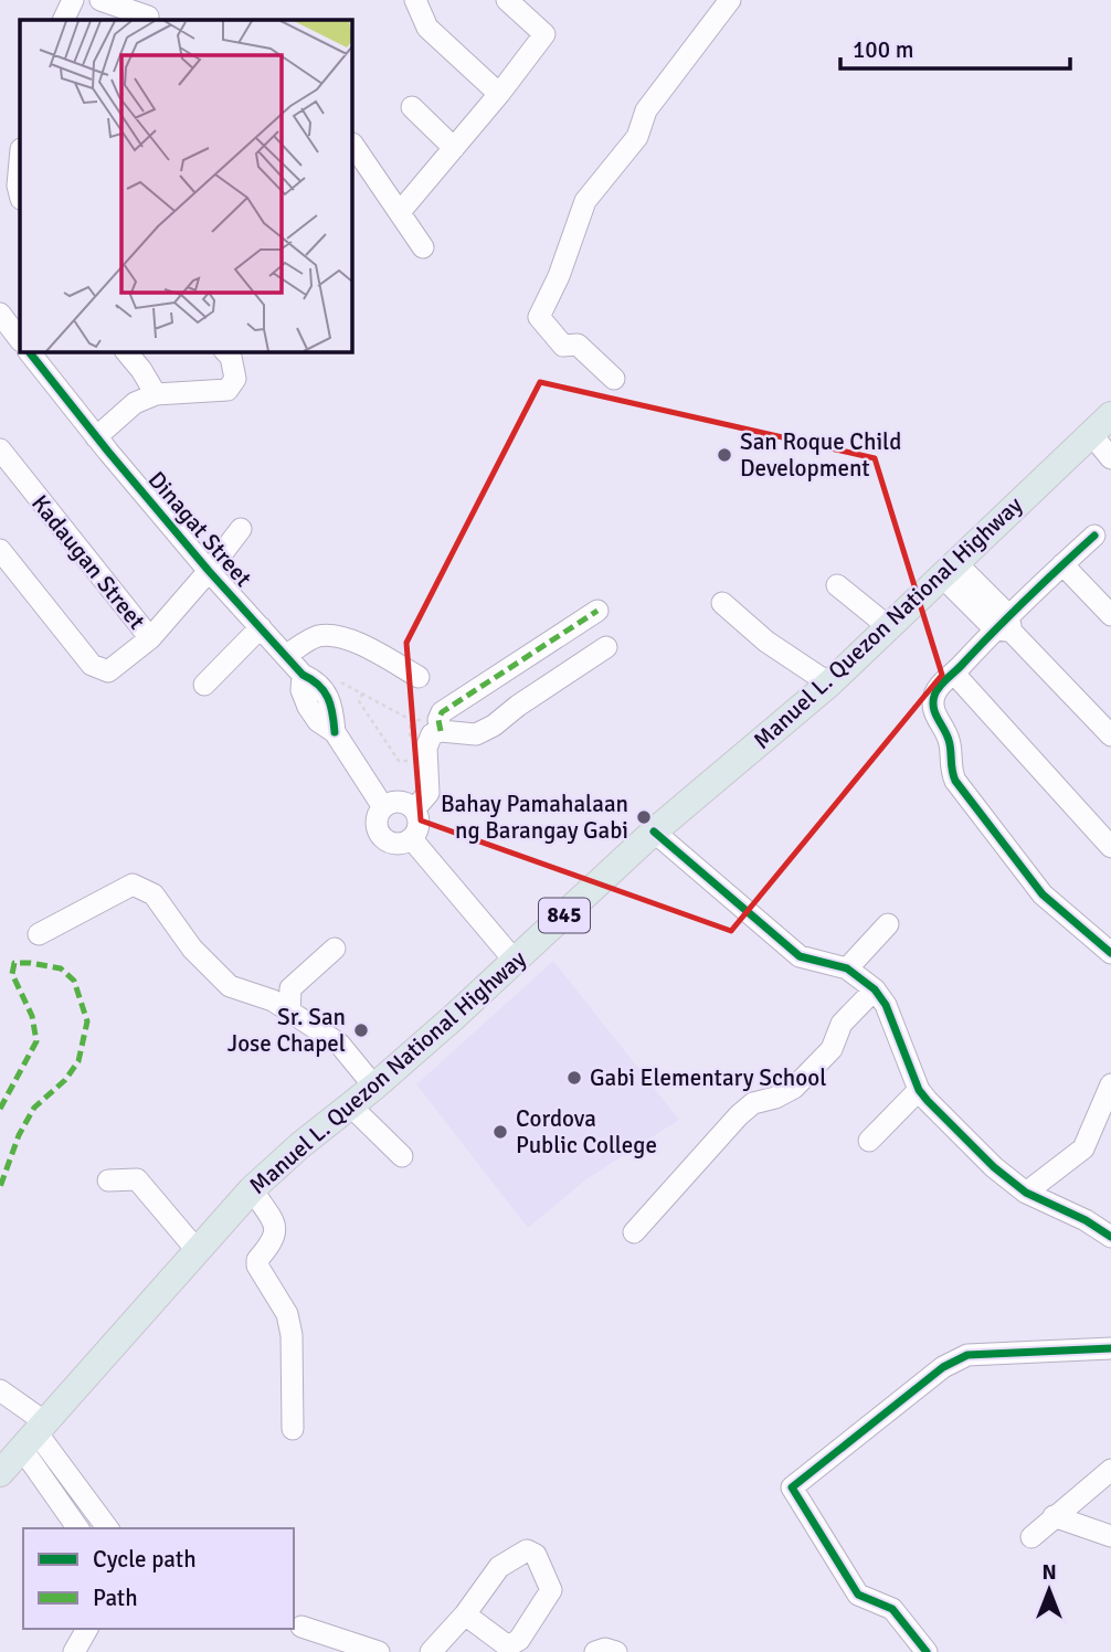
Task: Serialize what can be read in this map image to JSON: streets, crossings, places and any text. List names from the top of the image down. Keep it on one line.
{"streets":{"main road":["Manuel L. Quezon National Highway","845"],"street":["Dinagat Street","Kadaugan Street"]},"places":["San Roque Child Development","Bahay Pamahalaan ng Barangay Gabi","Sr. San Jose Chapel","Gabi Elementary School","Cordova Public College"],"legend":["Cycle path","Path"],"scale_bar":"100 m","north":"top"}
